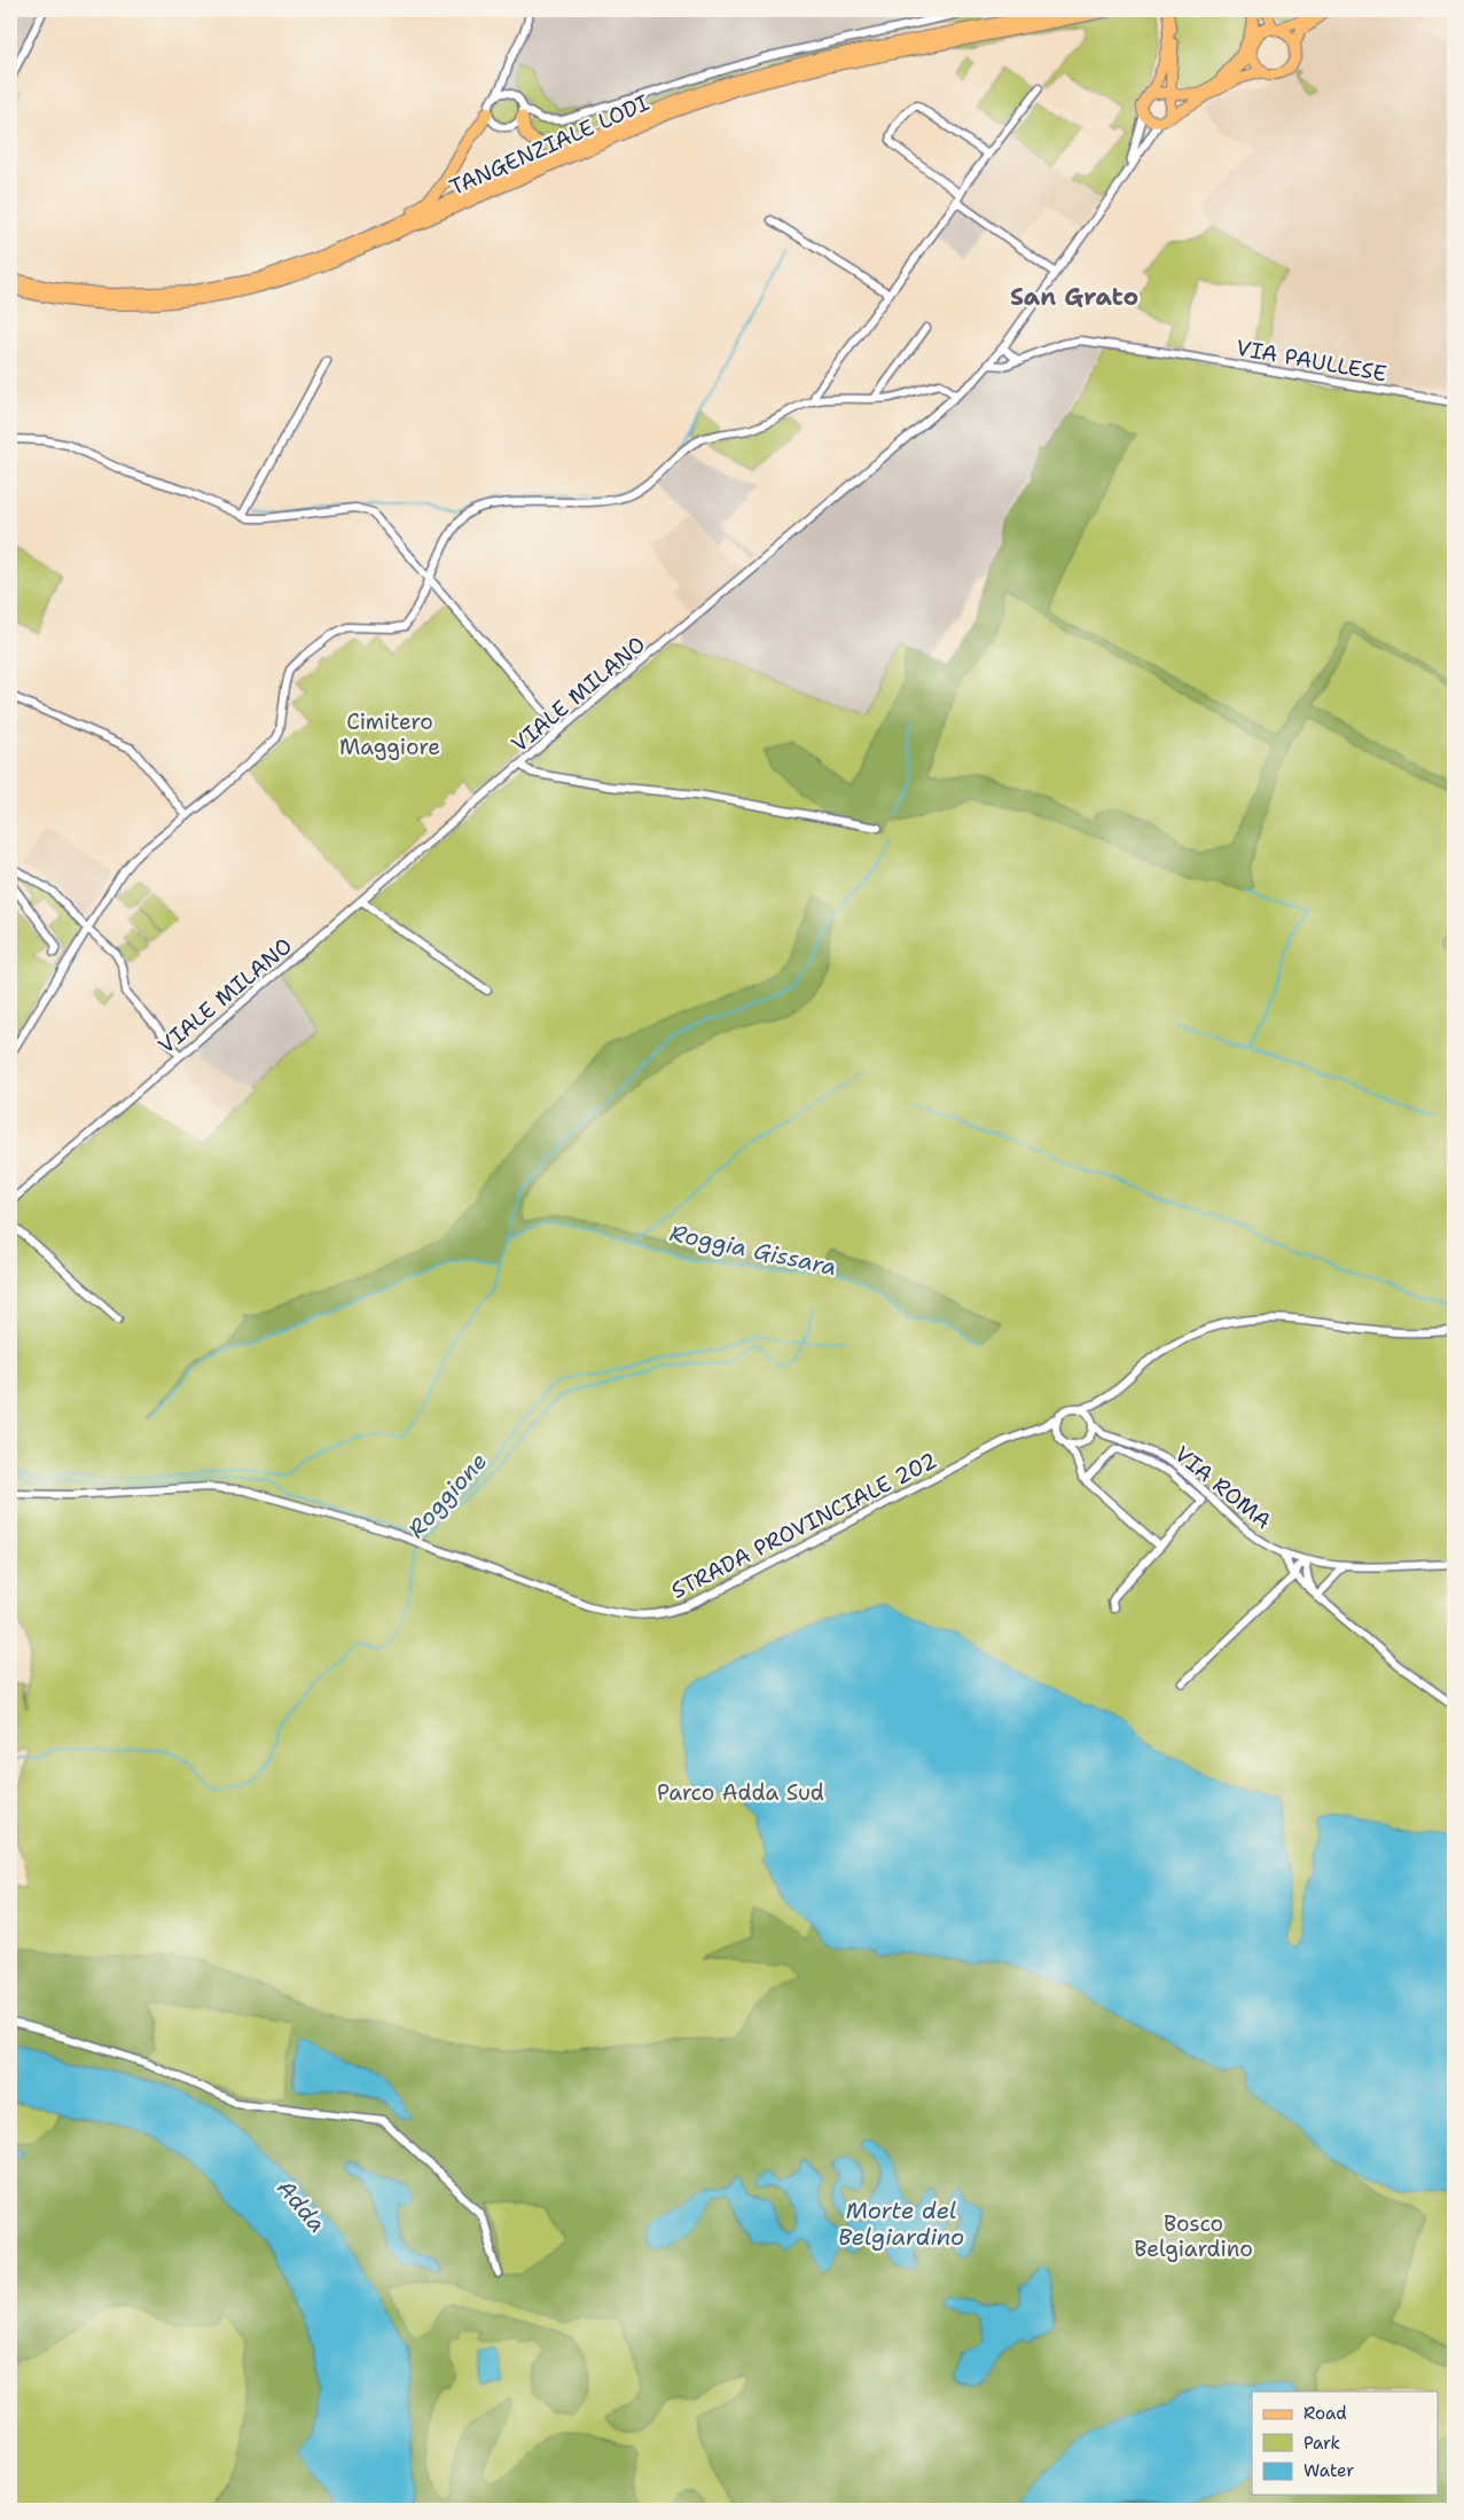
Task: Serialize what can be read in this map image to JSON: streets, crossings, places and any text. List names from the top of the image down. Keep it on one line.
{"streets":{"highway":["TANGENZIALE LODI"],"street":["VIA PAULLESE","VIALE MILANO","VIA ROMA","STRADA PROVINCIALE 202"]},"crossings":[["VIA PAULLESE","VIALE MILANO"],["VIA ROMA","STRADA PROVINCIALE 202"]],"districts":["San Grato"],"water":["Roggia Gissara","Roggione","Adda","Morte del Belgiardino"],"parks":["Cimitero Maggiore","Parco Adda Sud","Bosco Belgiardino"],"legend":["Road","Park","Water"]}
